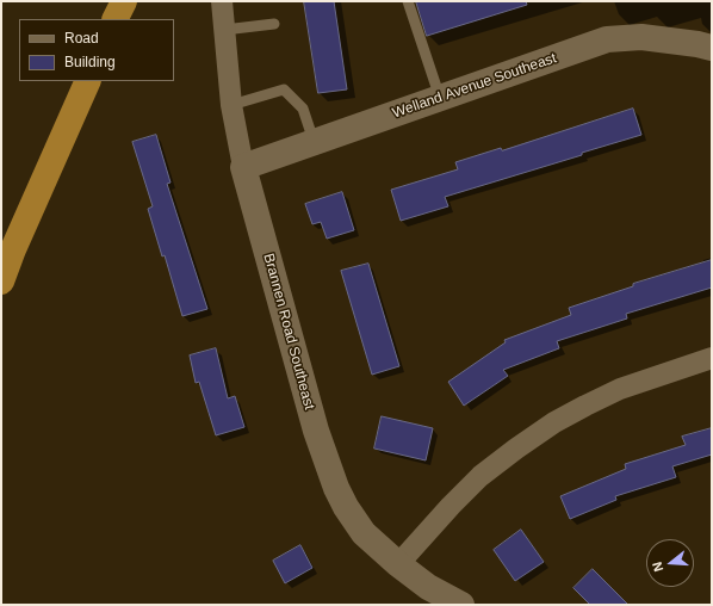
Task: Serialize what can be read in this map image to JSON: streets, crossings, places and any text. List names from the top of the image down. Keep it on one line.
{"streets":{"street":["Welland Avenue Southeast","Brannen Road Southeast"]},"crossings":[["Welland Avenue Southeast","Brannen Road Southeast"]],"legend":["Road","Building"],"north":"left"}
